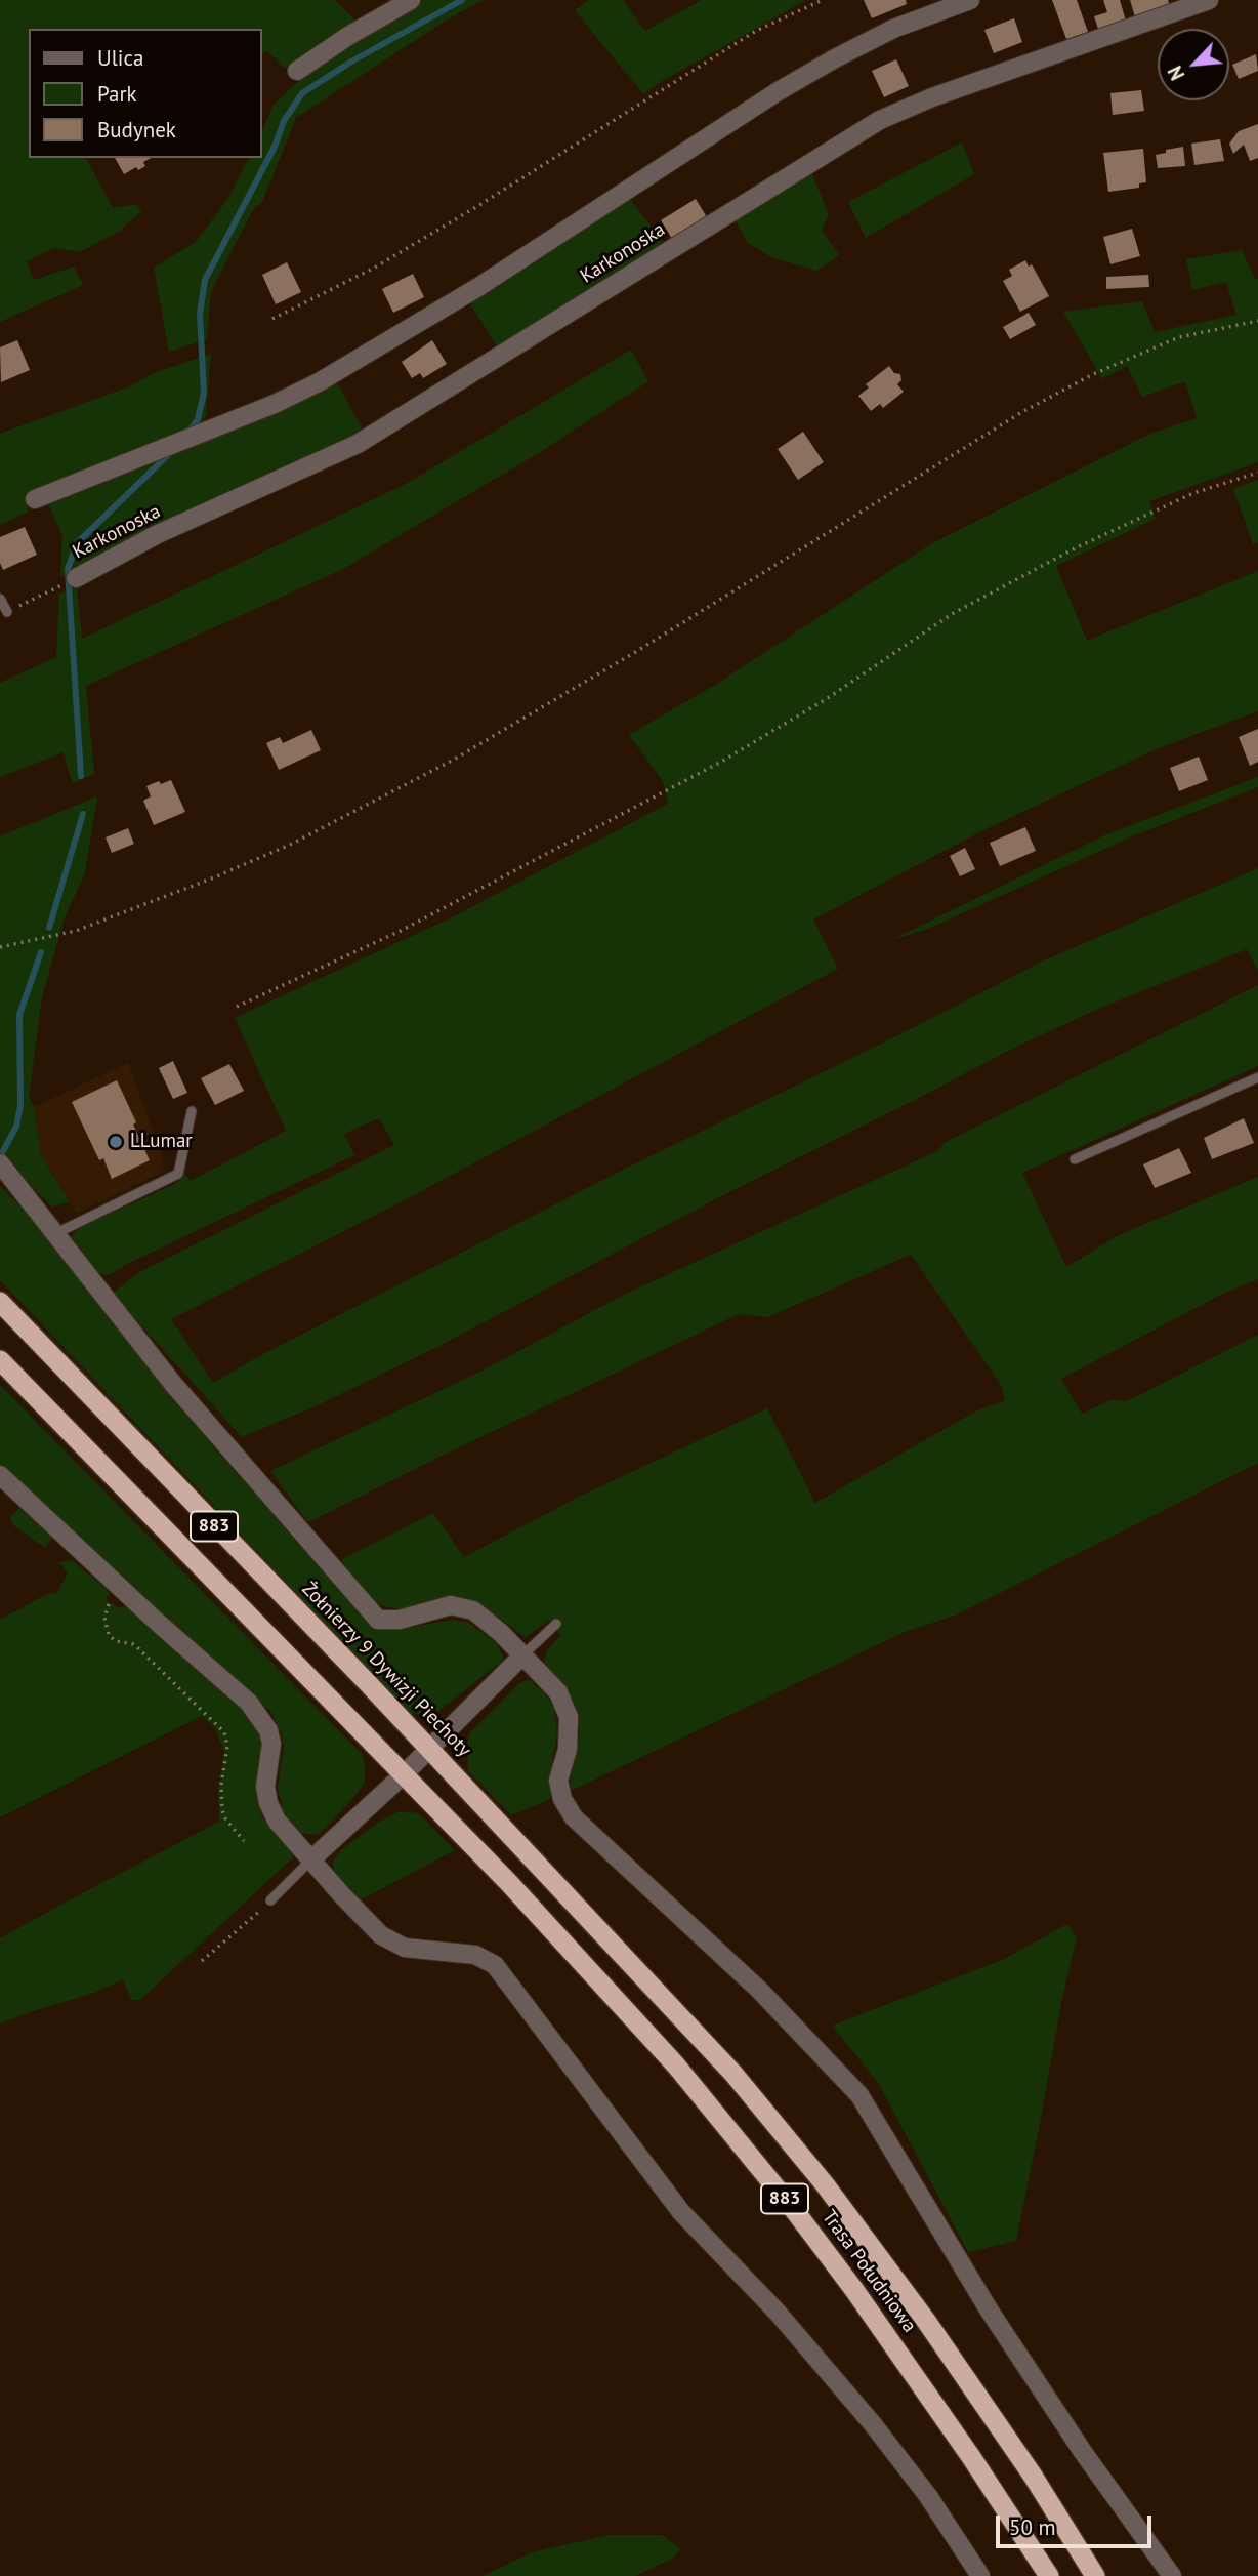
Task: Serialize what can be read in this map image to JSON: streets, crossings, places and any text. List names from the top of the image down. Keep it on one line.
{"streets":{"highway":["883","Żołnierzy 9 Dywizji Piechoty","Trasa Południowa"],"street":["Karkonoska"]},"crossings":[["883","Trasa Południowa"],["Żołnierzy 9 Dywizji Piechoty","Trasa Południowa"]],"places":["LLumar"],"legend":["Ulica","Park","Budynek"],"scale_bar":"50 m","north":"bottom left"}
